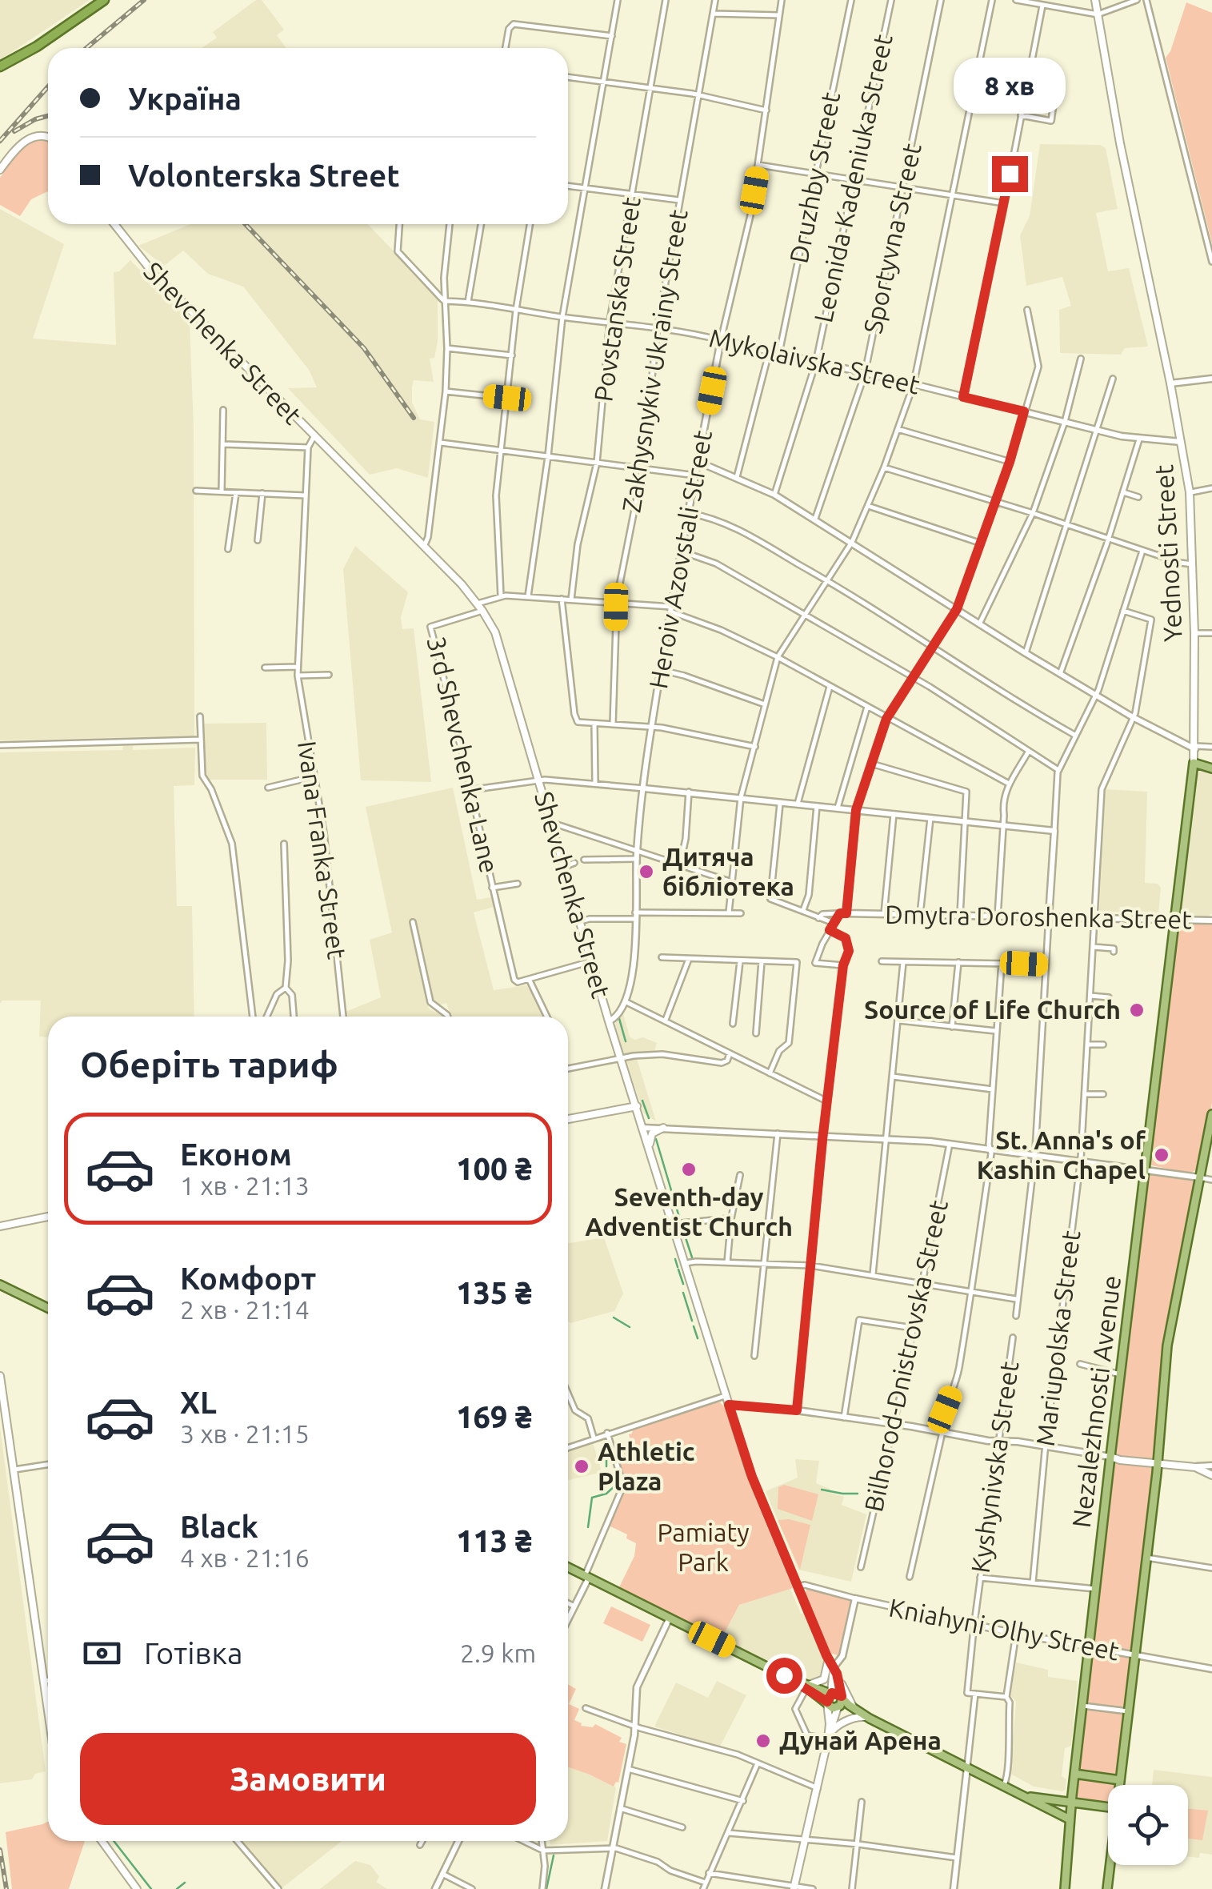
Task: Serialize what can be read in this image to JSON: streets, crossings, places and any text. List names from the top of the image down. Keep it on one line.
{"streets":{"main road":["Shevchenka Street","Yednosti Street","Nezalezhnosti Avenue"],"street":["Druzhby Street","Leonida Kadeniuka Street","Sportyvna Street","Povstanska Street","Zakhysnykiv Ukrainy Street","Mykolaivska Street","Heroiv Azovstali Street","3rd Shevchenka Lane","Ivana Franka Street","Dmytra Doroshenka Street","Mariupolska Street","Bilhorod-Dnistrovska Street","Kyshynivska Street","Kniahyni Olhy Street"]},"crossings":[["Druzhby Street","Mykolaivska Street"],["Leonida Kadeniuka Street","Mykolaivska Street"],["Sportyvna Street","Mykolaivska Street"],["Povstanska Street","Mykolaivska Street"],["Shevchenka Street","Heroiv Azovstali Street"],["Shevchenka Street","3rd Shevchenka Lane"],["Shevchenka Street","Ivana Franka Street"],["Shevchenka Street","Kniahyni Olhy Street"],["Zakhysnykiv Ukrainy Street","Mykolaivska Street"],["Mykolaivska Street","Yednosti Street"],["Mykolaivska Street","Heroiv Azovstali Street"],["Yednosti Street","Dmytra Doroshenka Street"],["Yednosti Street","Nezalezhnosti Avenue"],["Dmytra Doroshenka Street","Mariupolska Street"],["Dmytra Doroshenka Street","Nezalezhnosti Avenue"],["Nezalezhnosti Avenue","Kniahyni Olhy Street"],["Kyshynivska Street","Kniahyni Olhy Street"]],"parks":["Pamiaty Park"],"places":["Дитяча бібліотека","Source of Life Church","St. Anna's of Kashin Chapel","Seventh-day Adventist Church","Athletic Plaza","Дунай Арена"],"page":{"banner":["Україна","Volonterska Street"],"bubble":"8 хв","heading":"Оберіть тариф","list":[{"name":"Економ","note":"1 хв · 21:13","value":"100 ₴"},{"name":"Комфорт","note":"2 хв · 21:14","value":"135 ₴"},{"name":"XL","note":"3 хв · 21:15","value":"169 ₴"},{"name":"Black","note":"4 хв · 21:16","value":"113 ₴"}],"pay":["Готівка","2.9 km"],"buttons":"Замовити"}}
